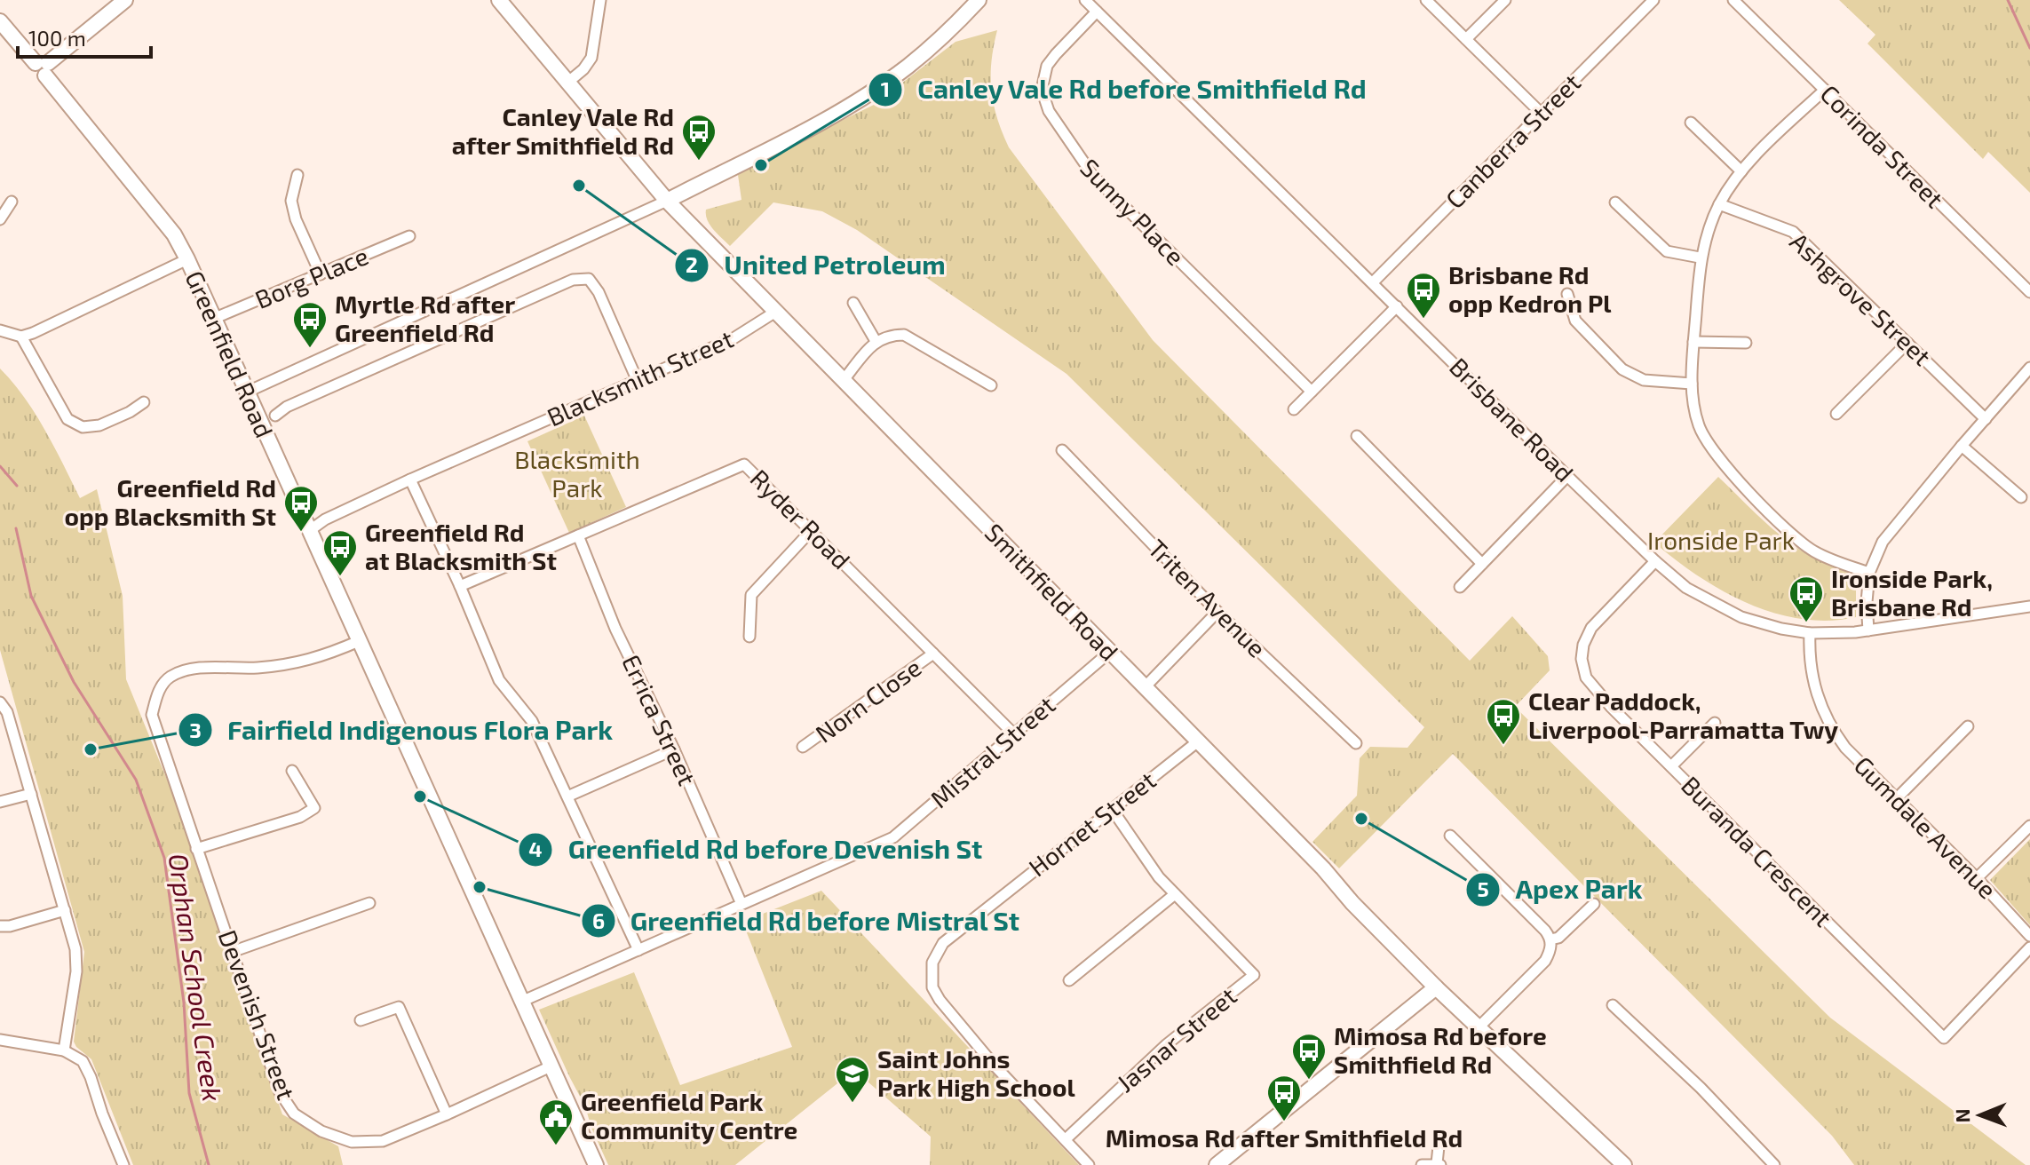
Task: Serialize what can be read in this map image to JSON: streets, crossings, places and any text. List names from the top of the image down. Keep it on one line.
{"streets":{"main road":["Greenfield Road","Smithfield Road"],"street":["Canberra Street","Corinda Street","Sunny Place","Borg Place","Ashgrove Street","Blacksmith Street","Brisbane Road","Ryder Road","Triten Avenue","Norn Close","Errica Street","Mistral Street","Hornet Street","Gumdale Avenue","Buranda Crescent","Devenish Street","Jasnar Street"]},"crossings":[["Canberra Street","Brisbane Road"],["Sunny Place","Brisbane Road"],["Borg Place","Greenfield Road"],["Greenfield Road","Blacksmith Street"],["Greenfield Road","Mistral Street"],["Greenfield Road","Devenish Street"],["Blacksmith Street","Smithfield Road"],["Brisbane Road","Gumdale Avenue"],["Brisbane Road","Buranda Crescent"],["Ryder Road","Norn Close"],["Ryder Road","Errica Street"],["Ryder Road","Mistral Street"],["Smithfield Road","Mistral Street"],["Smithfield Road","Hornet Street"],["Errica Street","Mistral Street"],["Hornet Street","Jasnar Street"]],"water":["Orphan School Creek"],"parks":["Blacksmith Park","Ironside Park"],"places":{"bus stop":["Canley Vale Rd after Smithfield Rd","Brisbane Rd opp Kedron Pl","Myrtle Rd after Greenfield Rd","Greenfield Rd opp Blacksmith St","Greenfield Rd at Blacksmith St","Ironside Park, Brisbane Rd","Clear Paddock, Liverpool-Parramatta Twy","Mimosa Rd before Smithfield Rd","Mimosa Rd after Smithfield Rd"],"other":["Canley Vale Rd before Smithfield Rd","United Petroleum","Fairfield Indigenous Flora Park","Greenfield Rd before Devenish St","Apex Park","Greenfield Rd before Mistral St"],"school or university":["Saint Johns Park High School"],"public building":["Greenfield Park Community Centre"]},"scale_bar":"100 m","north":"left"}
